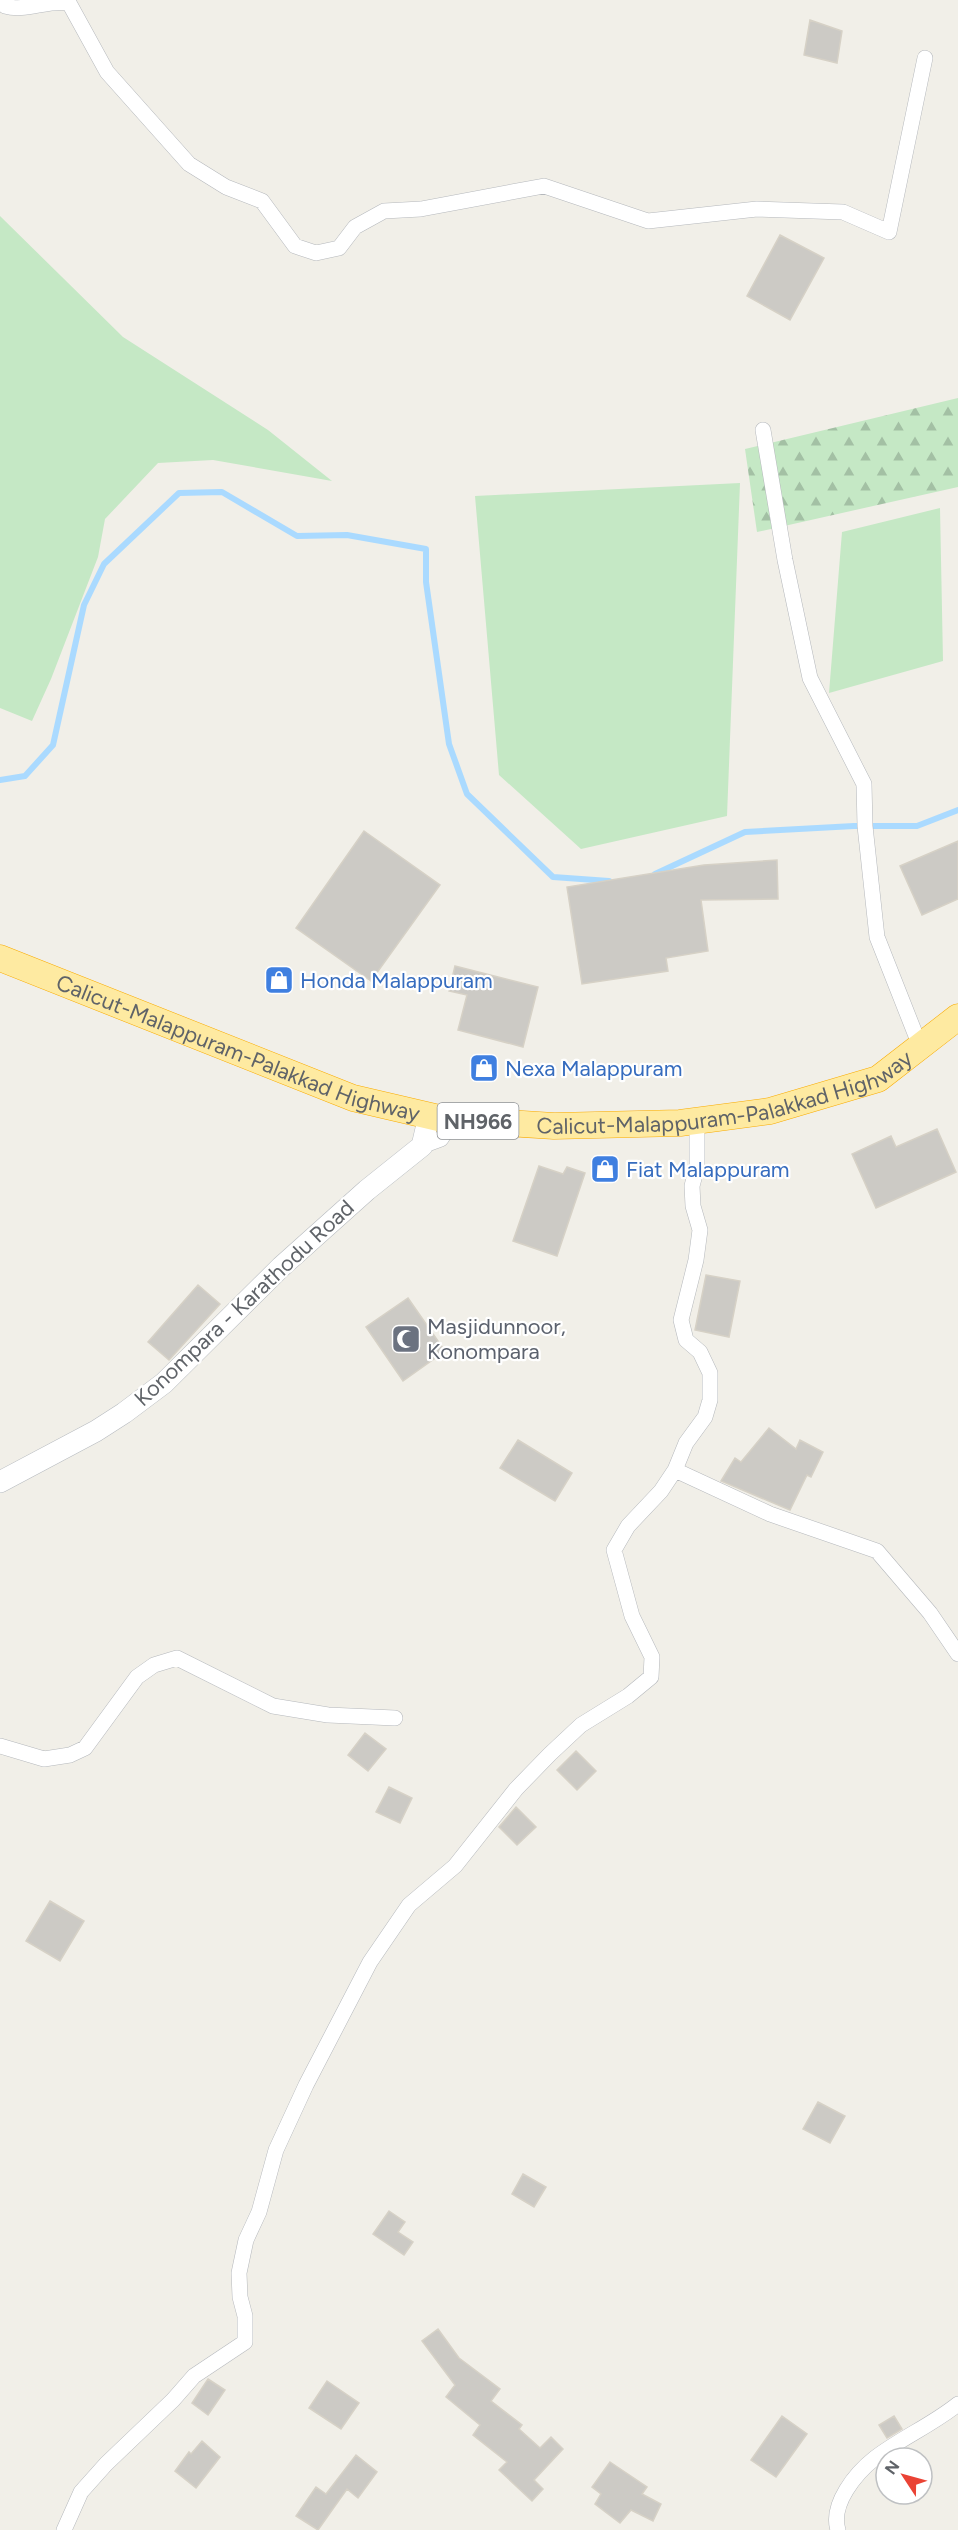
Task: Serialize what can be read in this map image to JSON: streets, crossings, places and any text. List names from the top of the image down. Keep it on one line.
{"streets":{"highway":["Calicut-Malappuram-Palakkad Highway","NH966"],"main road":["Konompara - Karathodu Road"]},"places":{"shop":["Honda Malappuram","Nexa Malappuram","Fiat Malappuram"],"mosque":["Masjidunnoor, Konompara"]},"north":"top left"}
